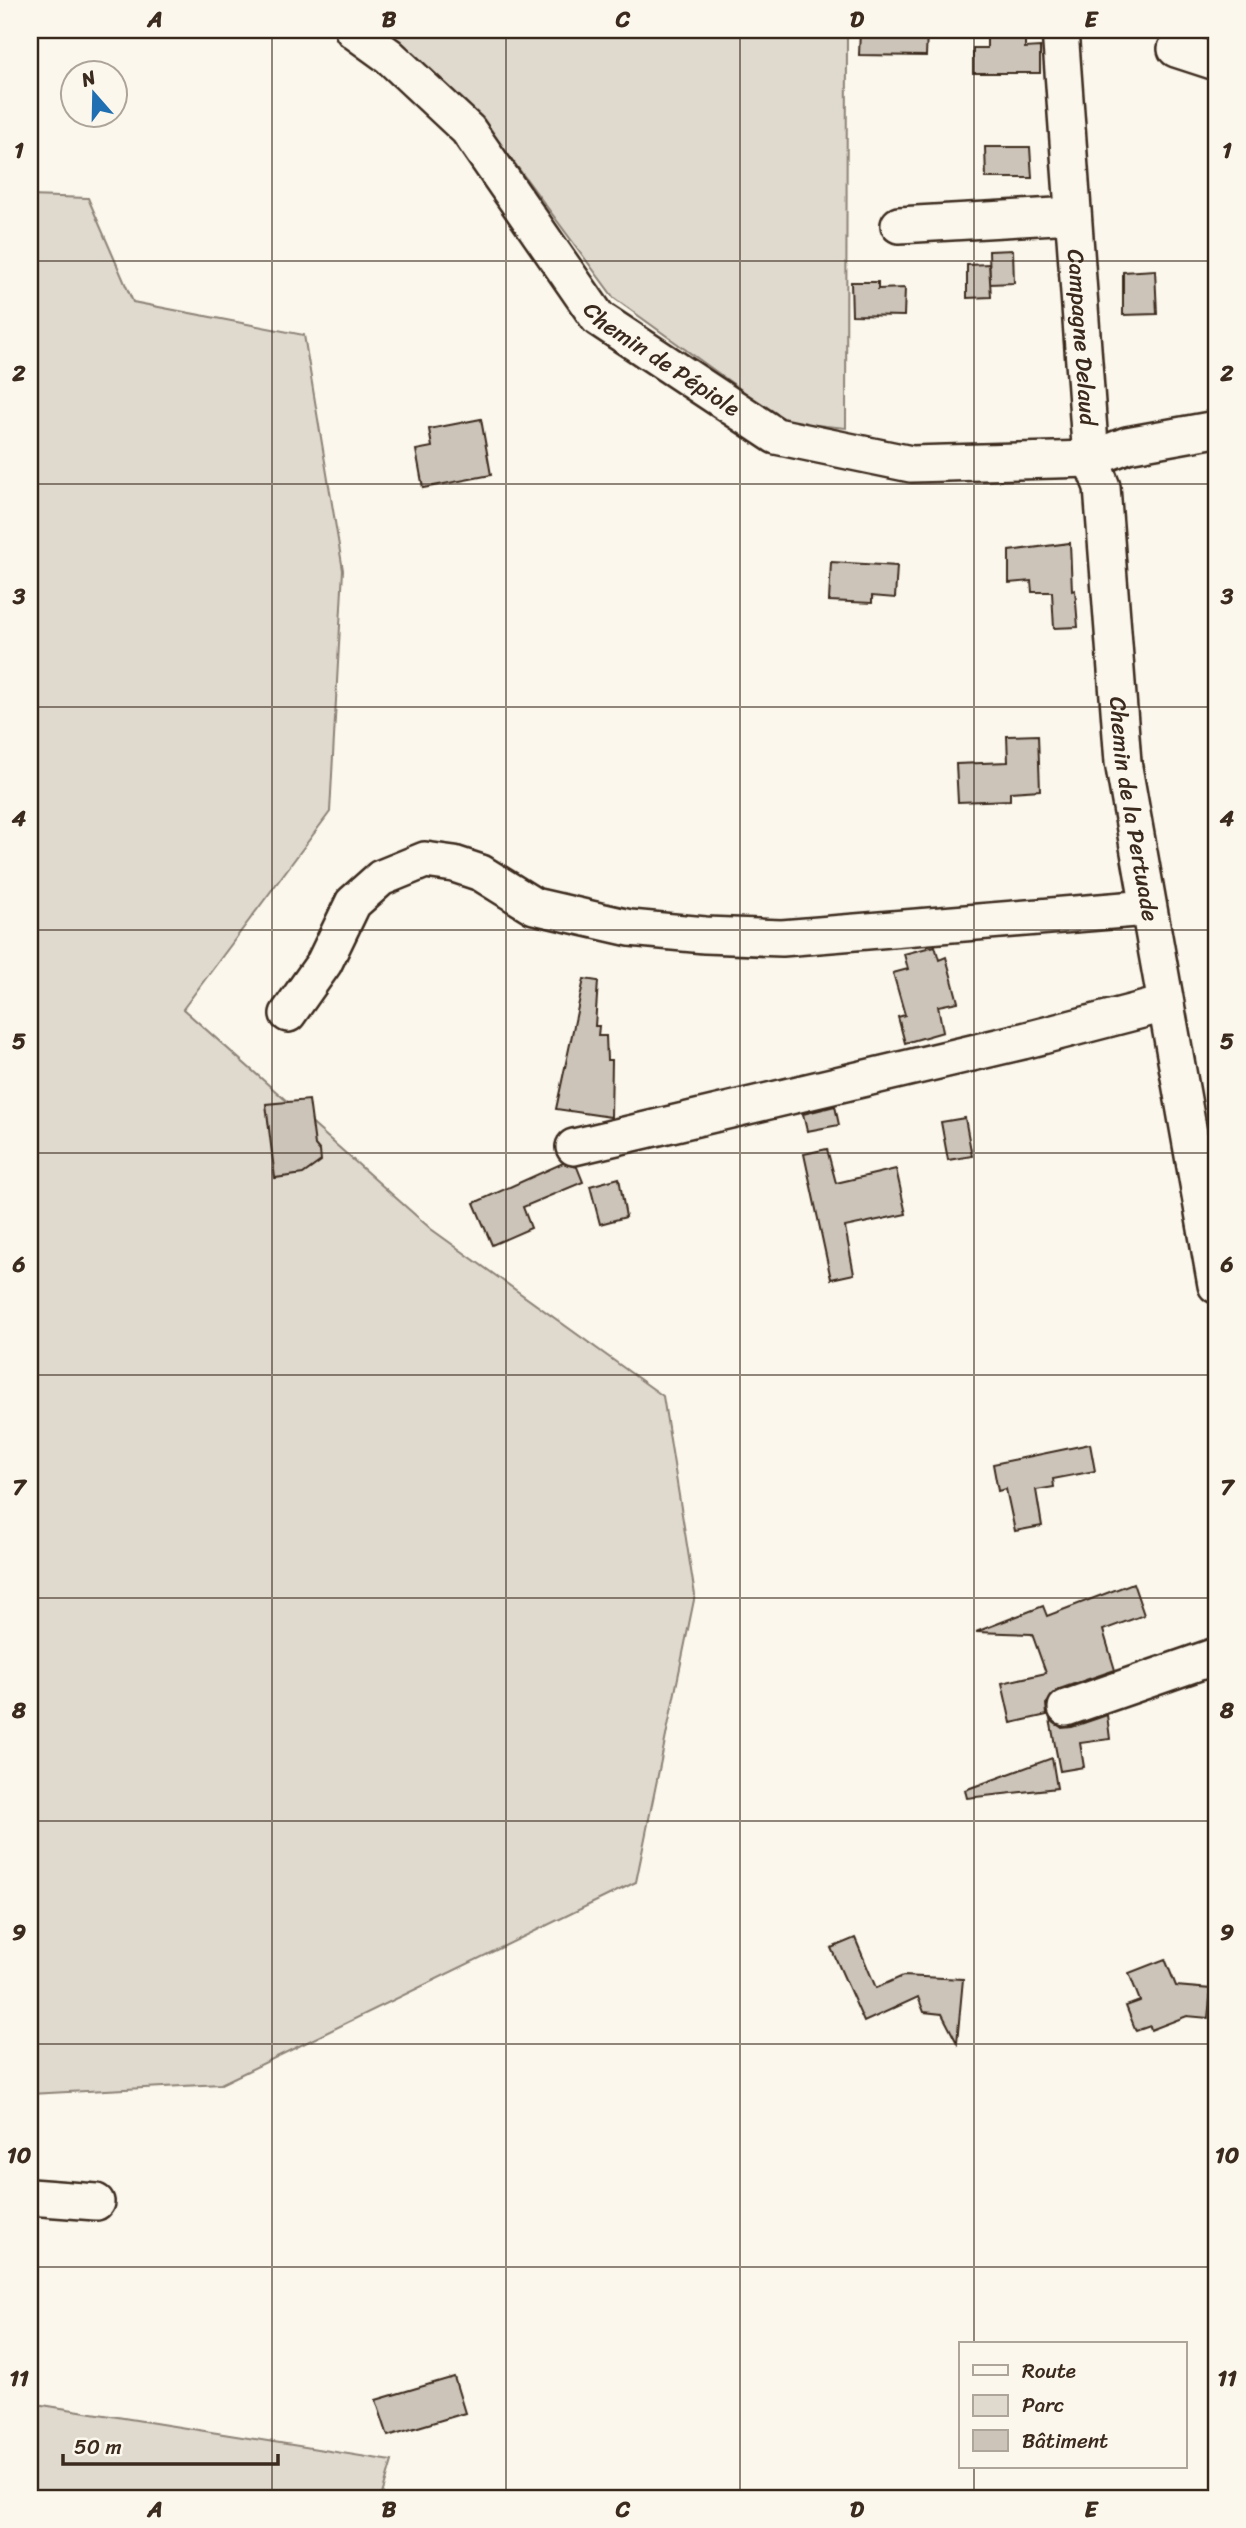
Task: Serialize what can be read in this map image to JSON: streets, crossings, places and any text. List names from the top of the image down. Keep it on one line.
{"streets":{"street":["Campagne Delaud","Chemin de Pépiole","Chemin de la Pertuade"]},"crossings":[["Campagne Delaud","Chemin de Pépiole"],["Campagne Delaud","Chemin de la Pertuade"],["Chemin de Pépiole","Chemin de la Pertuade"]],"legend":["Route","Parc","Bâtiment"],"scale_bar":"50 m","north":"top","grid":{"columns":["A","B","C","D","E"],"rows":["1","2","3","4","5","6","7","8","9","10","11"]}}
